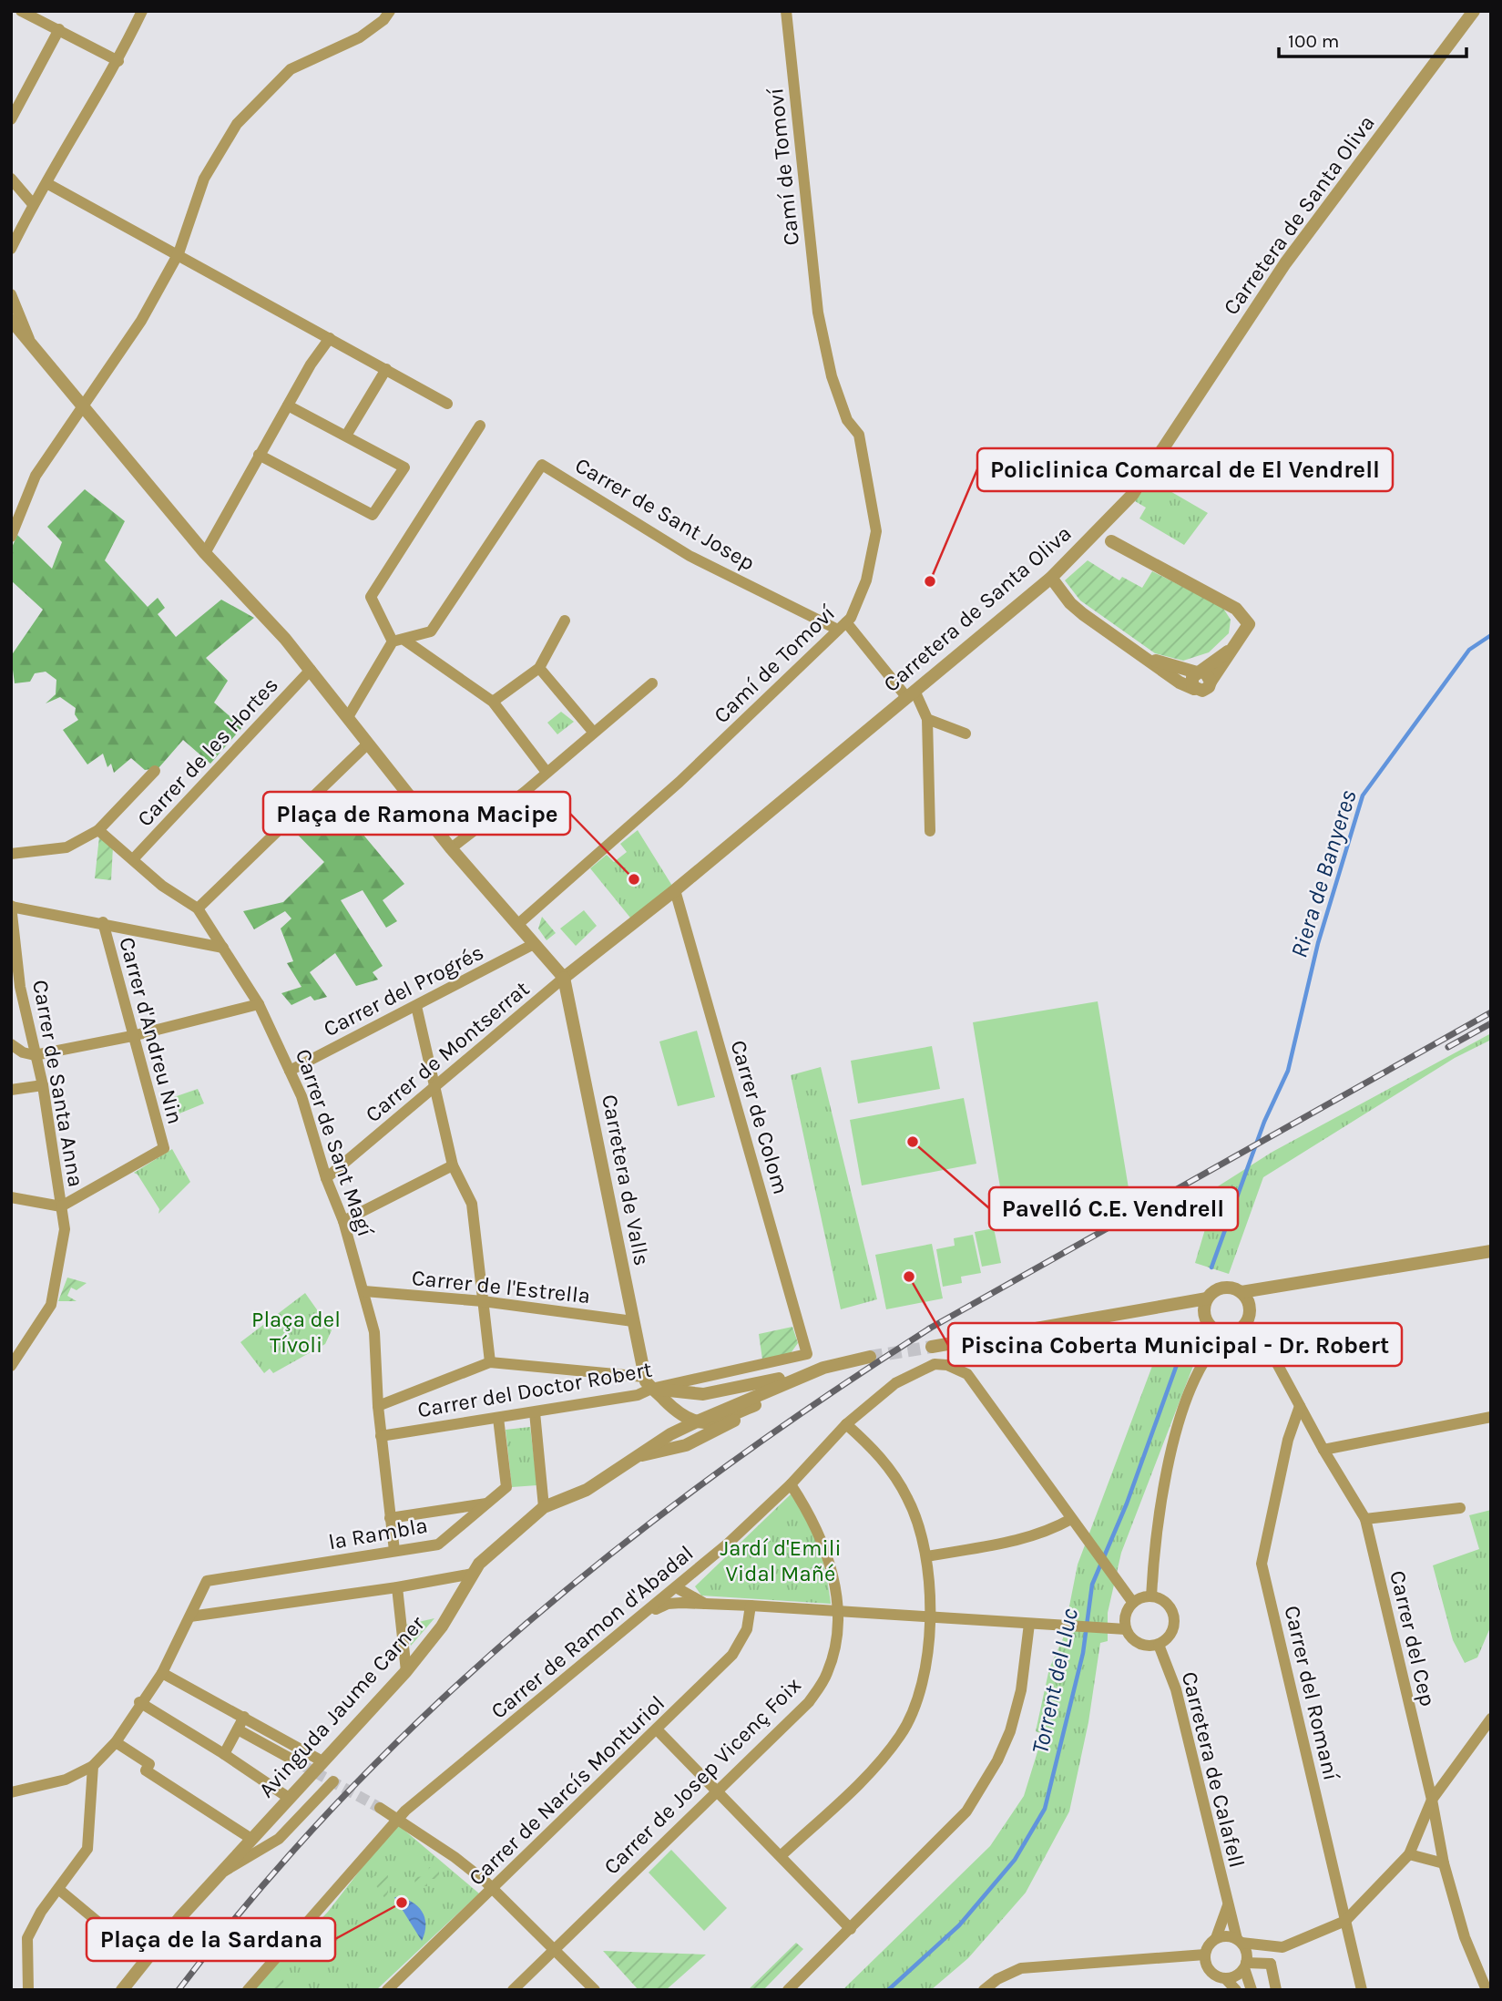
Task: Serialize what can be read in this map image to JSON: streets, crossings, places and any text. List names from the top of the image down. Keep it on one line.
{"streets":{"street":["Camí de Tomoví","Carretera de Santa Oliva","Carrer de Sant Josep","Carrer de les Hortes","Carrer del Progrés","Carrer d'Andreu Nin","Carrer de Montserrat","Carrer de Santa Anna","Carrer de Colom","Carrer de Sant Magí","Carretera de Valls","Carrer de l'Estrella","Carrer del Doctor Robert","la Rambla","Carrer de Ramon d'Abadal","Carrer del Cep","Carrer del Romaní","Avinguda Jaume Carner","Carretera de Calafell","Carrer de Josep Vicenç Foix","Carrer de Narcís Monturiol"]},"crossings":[["Camí de Tomoví","Carrer de Sant Josep"],["Carretera de Santa Oliva","Carrer de Sant Josep"],["Carretera de Santa Oliva","Carrer de Montserrat"],["Carretera de Santa Oliva","Carrer de Colom"],["Carretera de Santa Oliva","Carretera de Valls"],["Carrer de les Hortes","Carrer de Sant Magí"],["Carrer del Progrés","Carrer de Sant Magí"],["Carrer d'Andreu Nin","Carrer de Santa Anna"],["Carrer de Montserrat","Carrer de Sant Magí"],["Carrer de Montserrat","Carretera de Valls"],["Carrer de Colom","Carrer del Doctor Robert"],["Carrer de Sant Magí","Carrer de l'Estrella"],["Carrer de Sant Magí","Carrer del Doctor Robert"],["Carrer de Sant Magí","la Rambla"],["Carretera de Valls","Carrer de l'Estrella"],["Carretera de Valls","Carrer del Doctor Robert"],["Carretera de Valls","Avinguda Jaume Carner"],["Carrer del Doctor Robert","la Rambla"],["Carrer de Ramon d'Abadal","Carrer de Josep Vicenç Foix"],["Carrer del Cep","Carrer del Romaní"]],"water":["Riera de Banyeres","Torrent del Lluc"],"parks":["Plaça del Tívoli","Jardí d'Emili Vidal Mañé"],"places":["Policlinica Comarcal de El Vendrell","Plaça de Ramona Macipe","Pavelló C.E. Vendrell","Piscina Coberta Municipal - Dr. Robert","Plaça de la Sardana"],"scale_bar":"100 m"}
